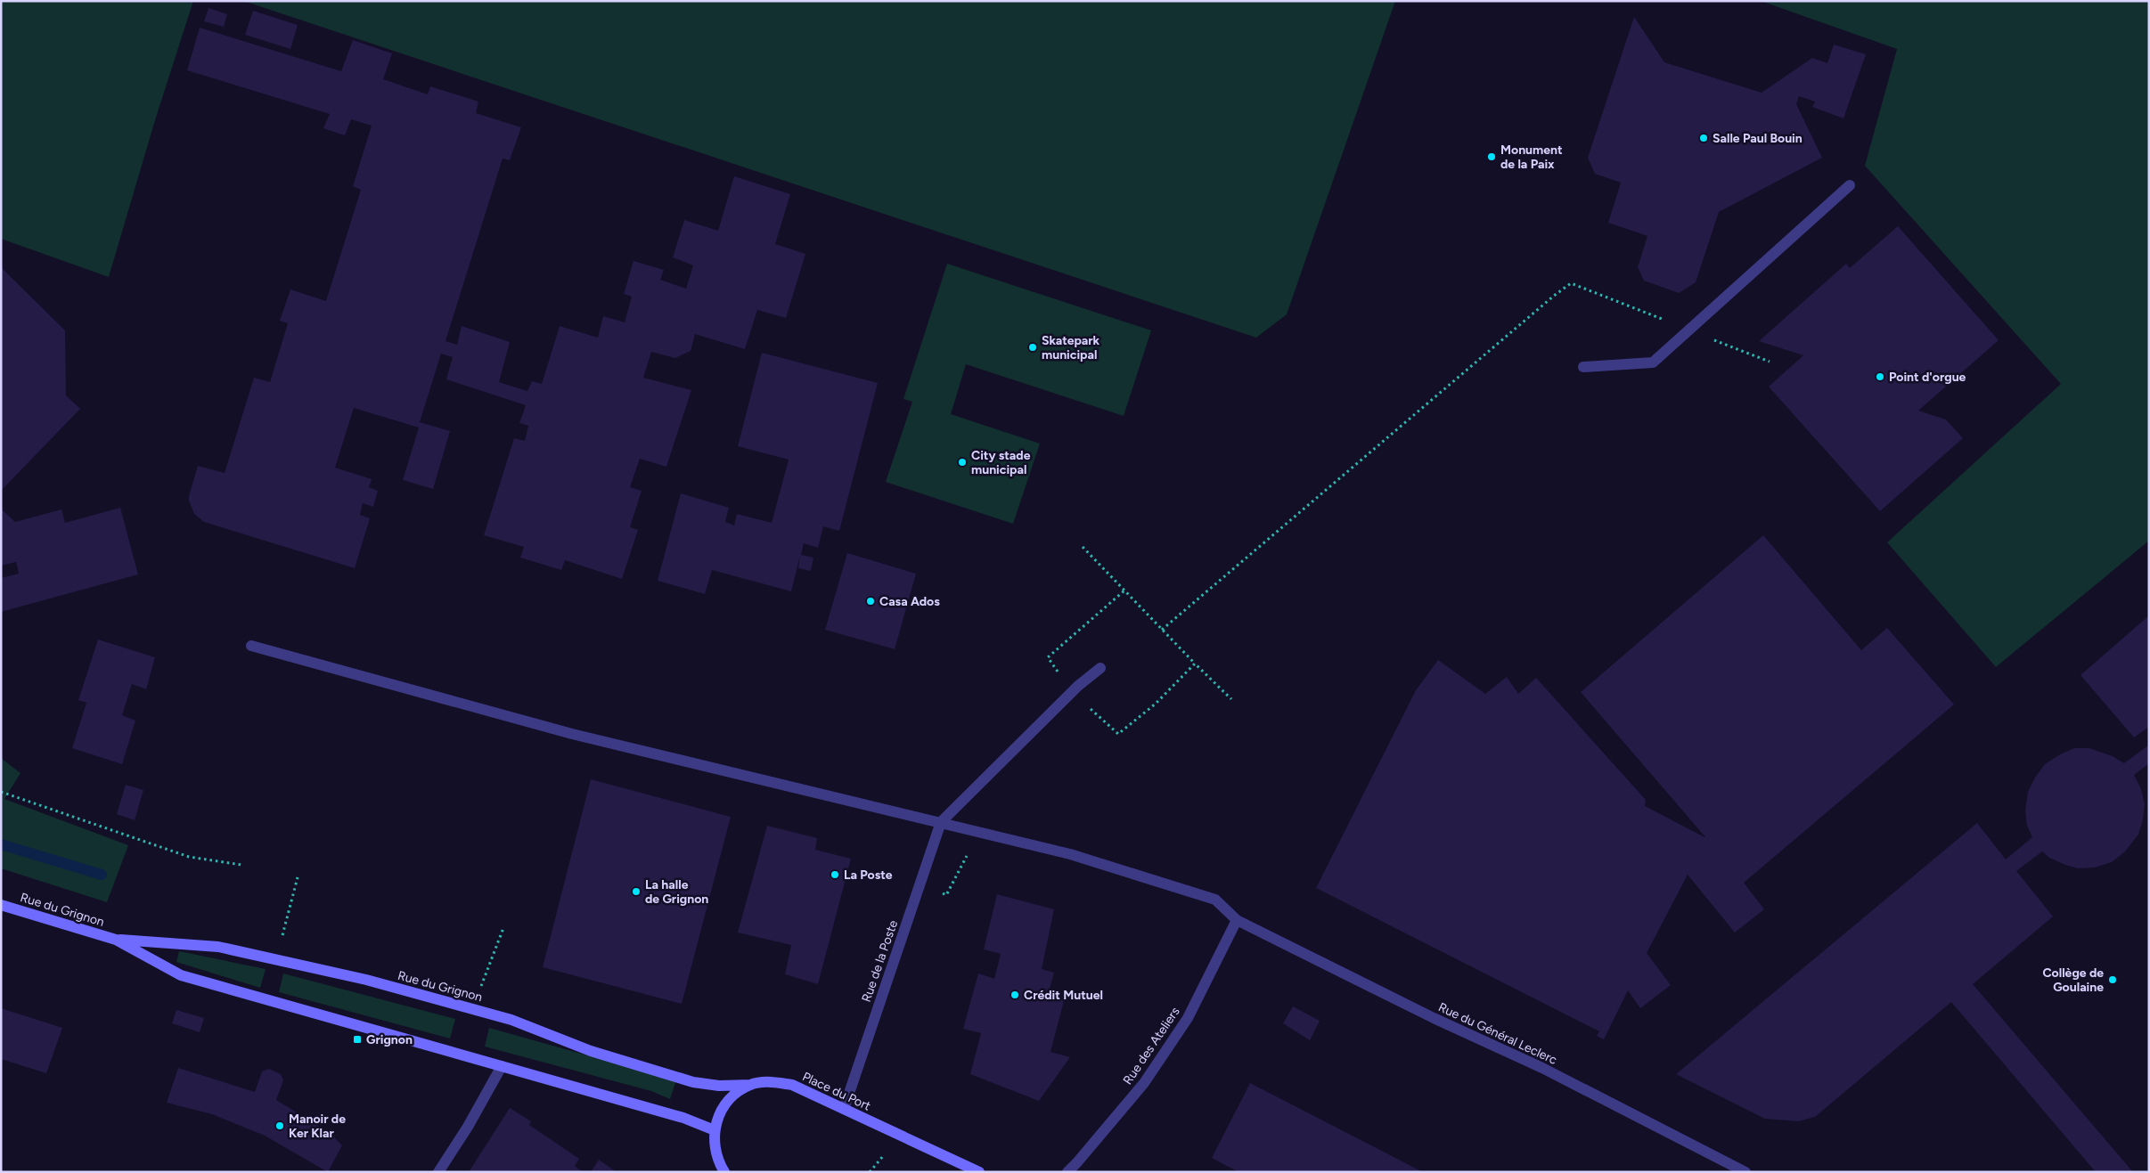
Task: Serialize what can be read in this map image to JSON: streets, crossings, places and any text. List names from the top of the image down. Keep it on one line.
{"streets":{"street":["Rue du Grignon","Rue de la Poste","Rue du Général Leclerc","Rue des Ateliers","Place du Port"]},"crossings":[["Rue du Grignon","Place du Port"],["Rue de la Poste","Rue du Général Leclerc"],["Rue de la Poste","Place du Port"],["Rue du Général Leclerc","Rue des Ateliers"]],"places":{"other":["Salle Paul Bouin","Monument de la Paix","Skatepark municipal","Point d'orgue","City stade municipal","Casa Ados","La Poste","La halle de Grignon","Collège de Goulaine","Crédit Mutuel","Manoir de Ker Klar"],"transit":["Grignon"]}}
